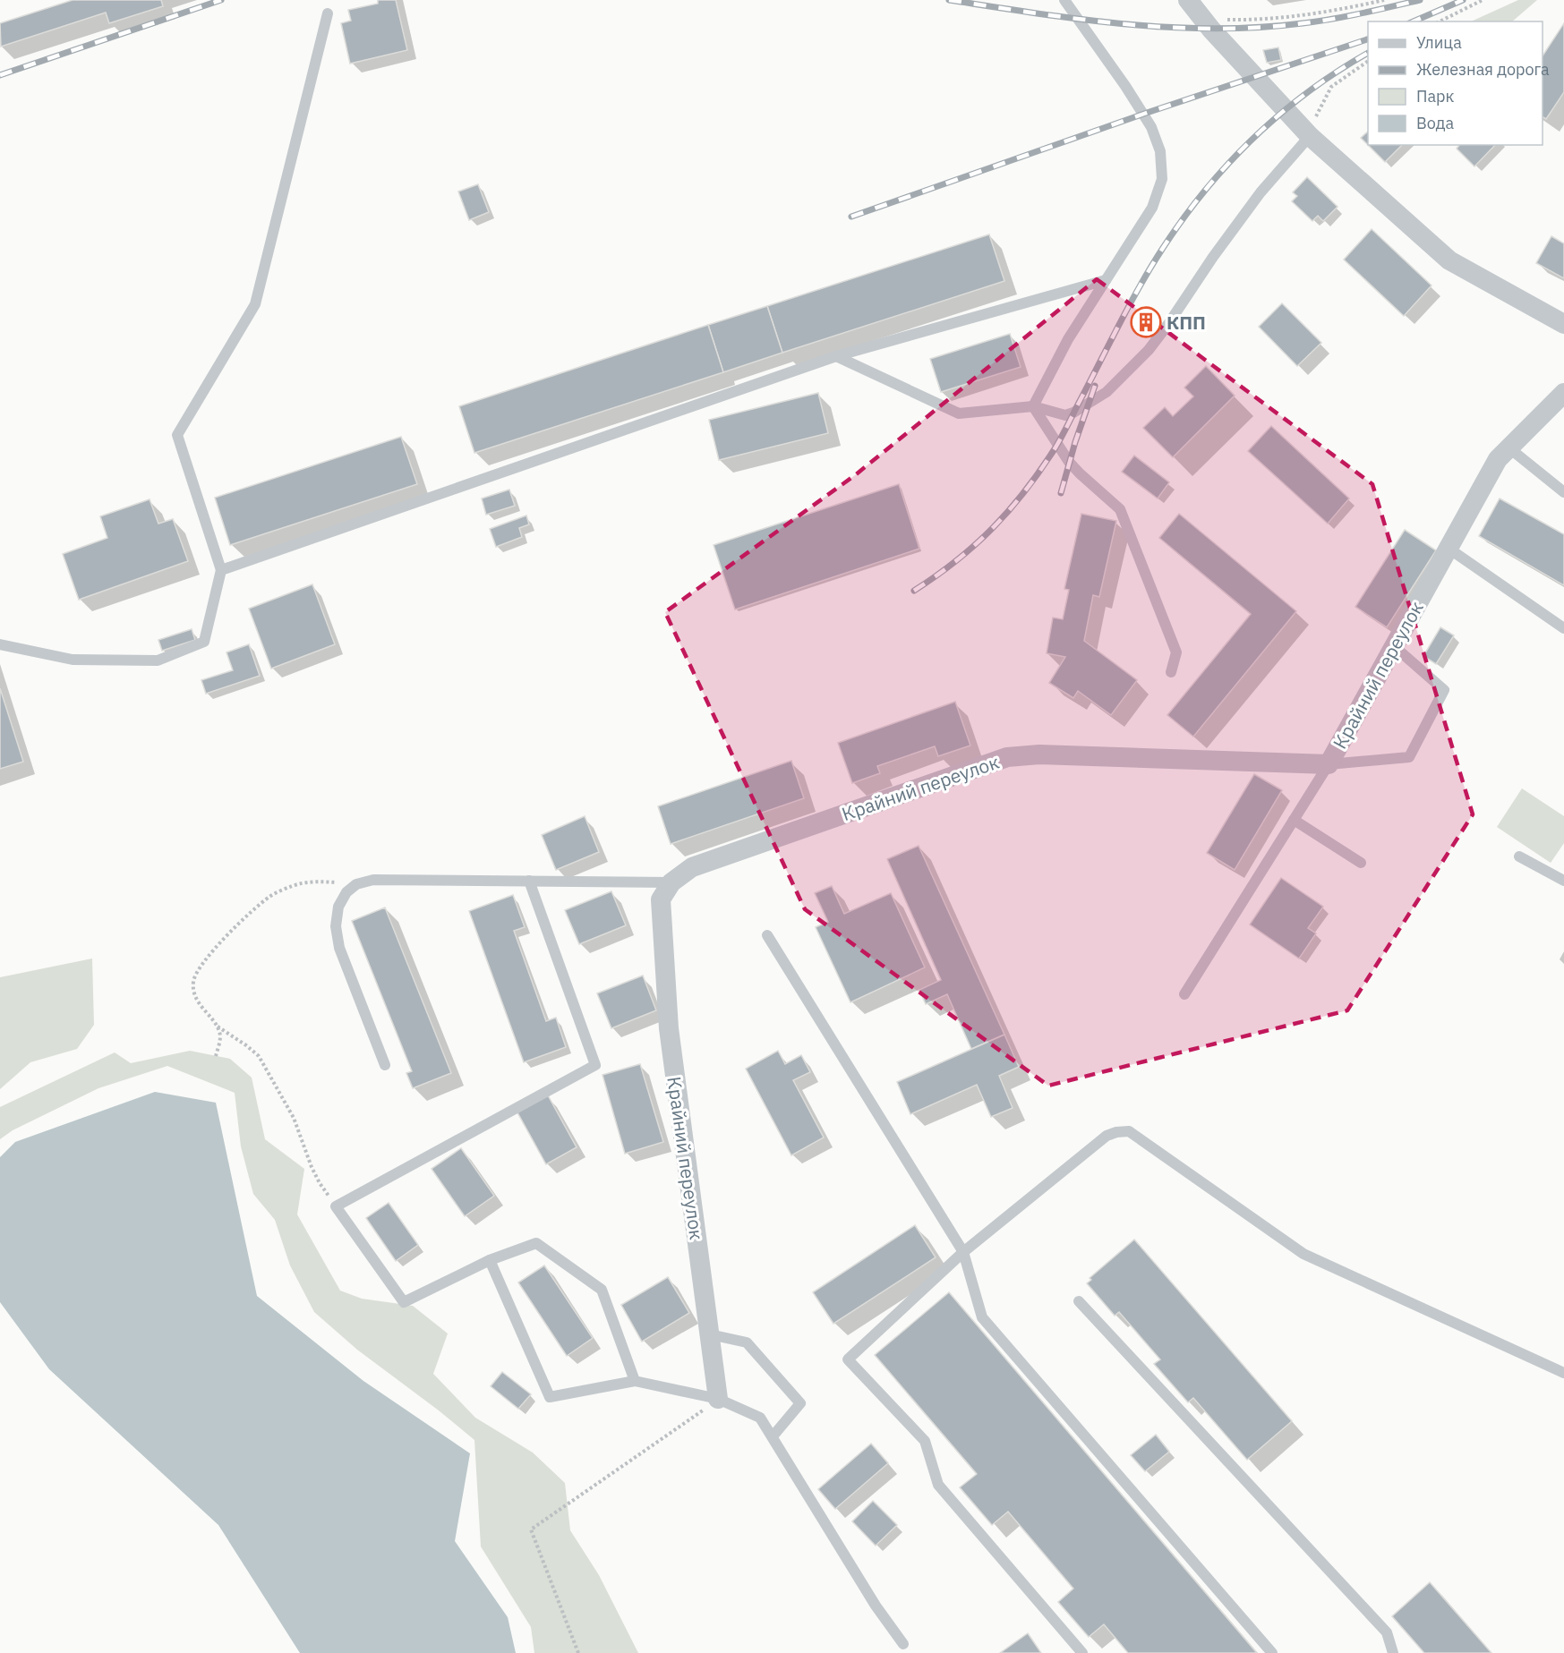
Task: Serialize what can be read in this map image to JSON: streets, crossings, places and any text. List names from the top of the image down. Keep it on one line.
{"streets":{"street":["Крайний переулок"]},"places":{"building":["КПП"]},"legend":["Улица","Железная дорога","Парк","Вода"]}
